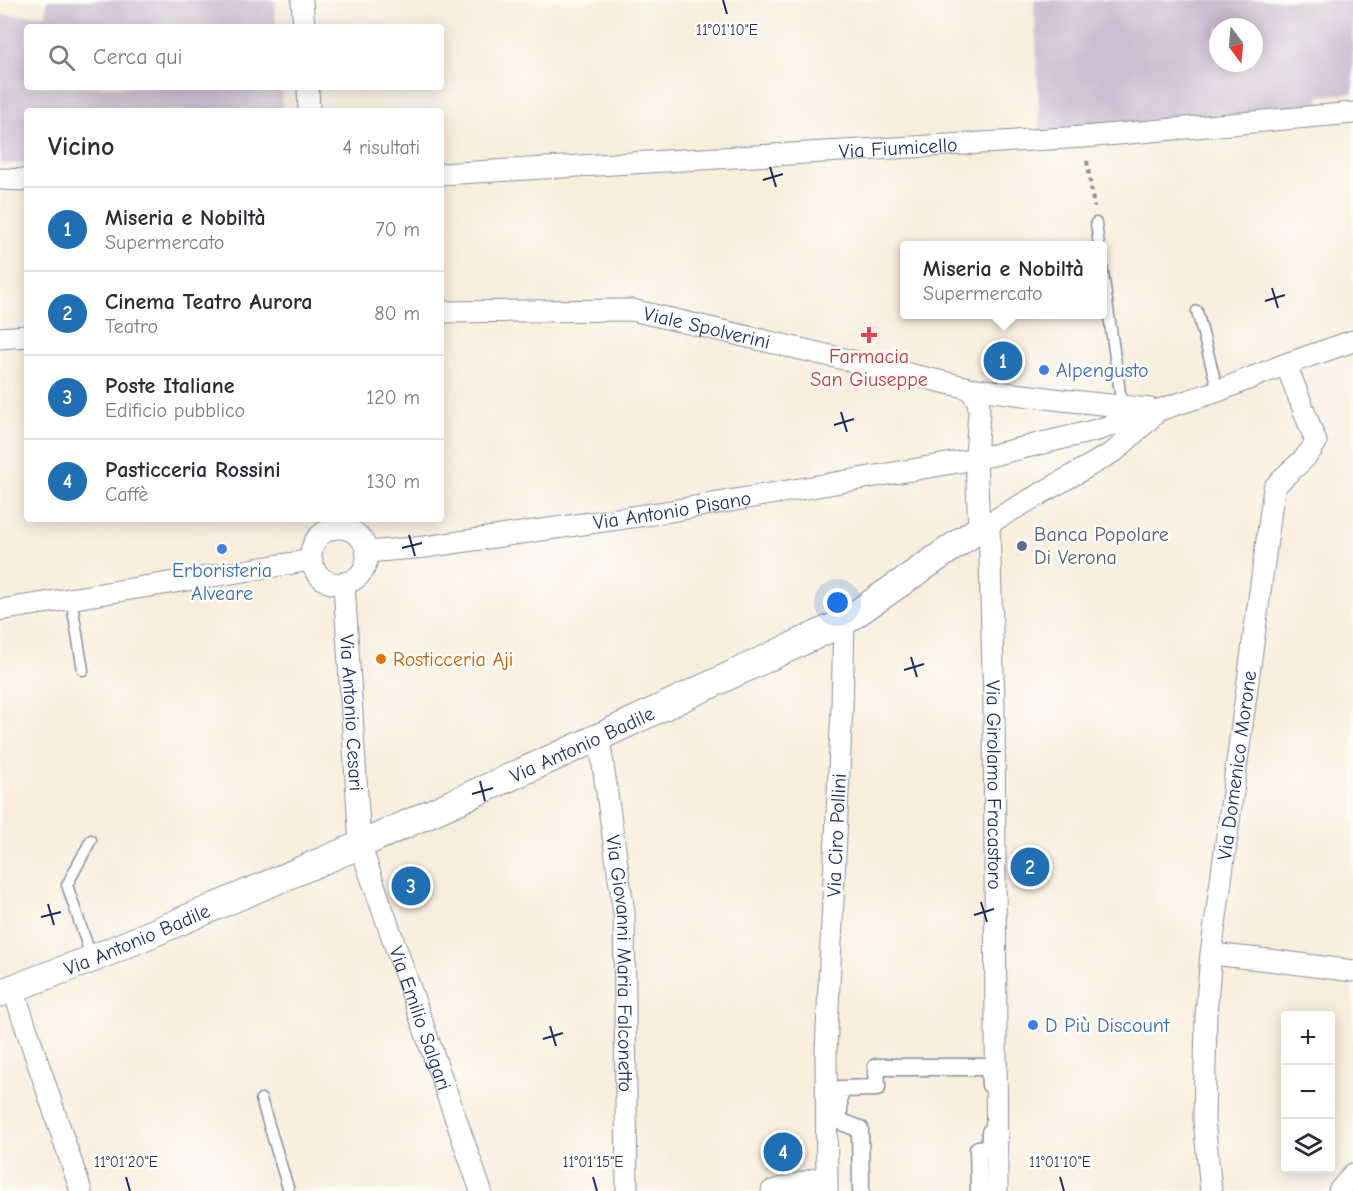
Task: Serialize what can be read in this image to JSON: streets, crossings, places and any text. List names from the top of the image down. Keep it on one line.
{"streets":{"street":["Via Fiumicello","Viale Spolverini","Via Antonio Pisano","Via Antonio Cesari","Via Antonio Badile","Via Domenico Morone","Via Girolamo Fracastoro","Via Ciro Pollini","Via Giovanni Maria Falconetto","Via Emilio Salgari"]},"crossings":[["Viale Spolverini","Via Antonio Pisano"],["Viale Spolverini","Via Girolamo Fracastoro"],["Via Antonio Pisano","Via Antonio Cesari"],["Via Antonio Pisano","Via Domenico Morone"],["Via Antonio Pisano","Via Girolamo Fracastoro"],["Via Antonio Cesari","Via Antonio Badile"],["Via Antonio Cesari","Via Emilio Salgari"],["Via Antonio Badile","Via Girolamo Fracastoro"],["Via Antonio Badile","Via Ciro Pollini"],["Via Antonio Badile","Via Giovanni Maria Falconetto"],["Via Antonio Badile","Via Emilio Salgari"]],"places":{"health":["Farmacia San Giuseppe"],"other":["Alpengusto","Banca Popolare Di Verona","Erboristeria Alveare","Rosticceria Aji","D Più Discount"]},"north":"bottom","page":{"search":"Cerca qui","heading":["Vicino","4 risultati"],"list":[{"mark":"1","name":"Miseria e Nobiltà","note":"Supermercato","value":"70 m"},{"mark":"2","name":"Cinema Teatro Aurora","note":"Teatro","value":"80 m"},{"mark":"3","name":"Poste Italiane","note":"Edificio pubblico","value":"120 m"},{"mark":"4","name":"Pasticceria Rossini","note":"Caffè","value":"130 m"}],"popup":["Miseria e Nobiltà","Supermercato"],"pins":["1","2","3","4"],"map_buttons":["+","−"]},"coordinates":["11°01'10\"E","11°01'20\"E","11°01'15\"E"]}
